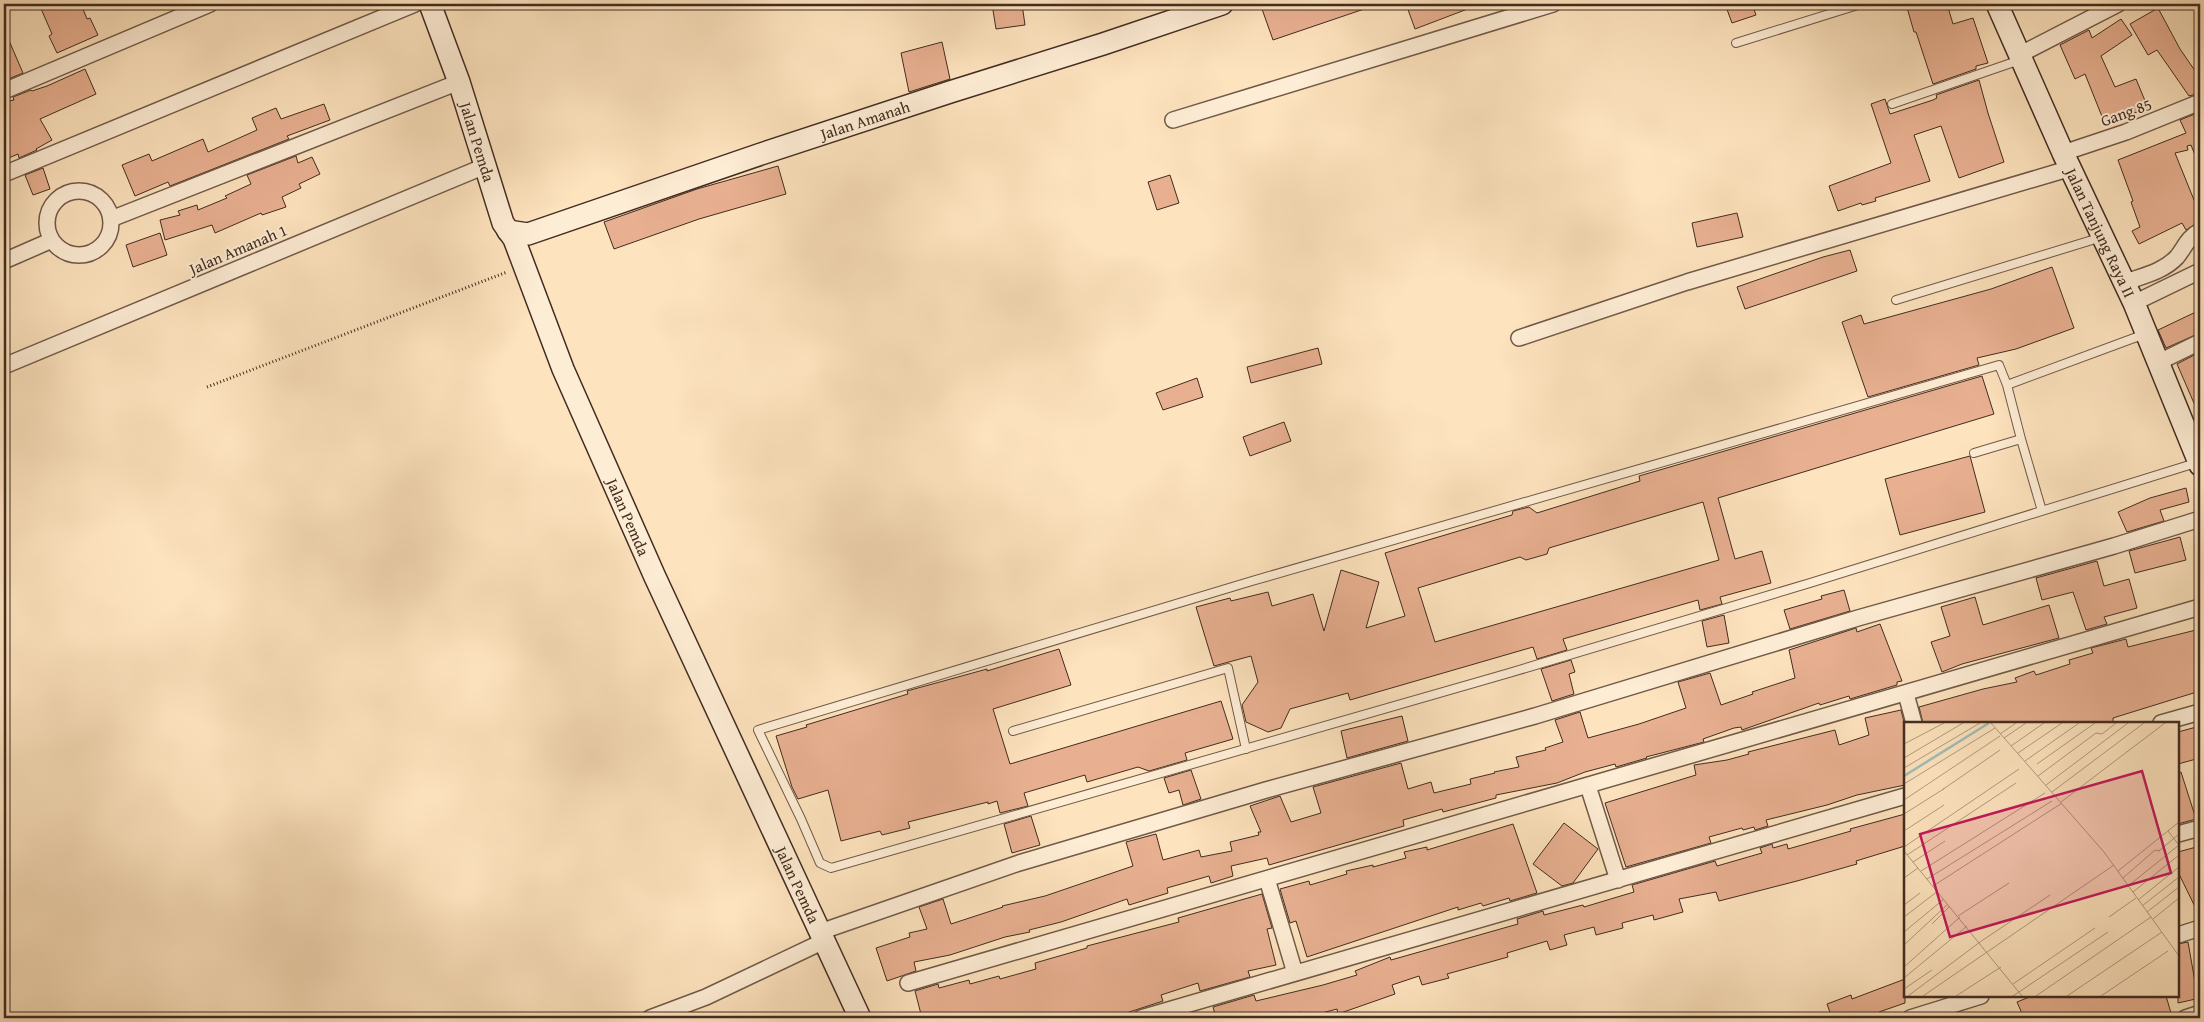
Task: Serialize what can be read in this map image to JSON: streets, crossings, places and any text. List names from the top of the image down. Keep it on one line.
{"streets":{"street":["Gang 85","Jalan Amanah","Jalan Pemda","Jalan Tanjung Raya II","Jalan Amanah 1"]},"crossings":[["Gang 85","Jalan Tanjung Raya II"],["Jalan Amanah","Jalan Pemda"],["Jalan Pemda","Jalan Amanah 1"]]}
